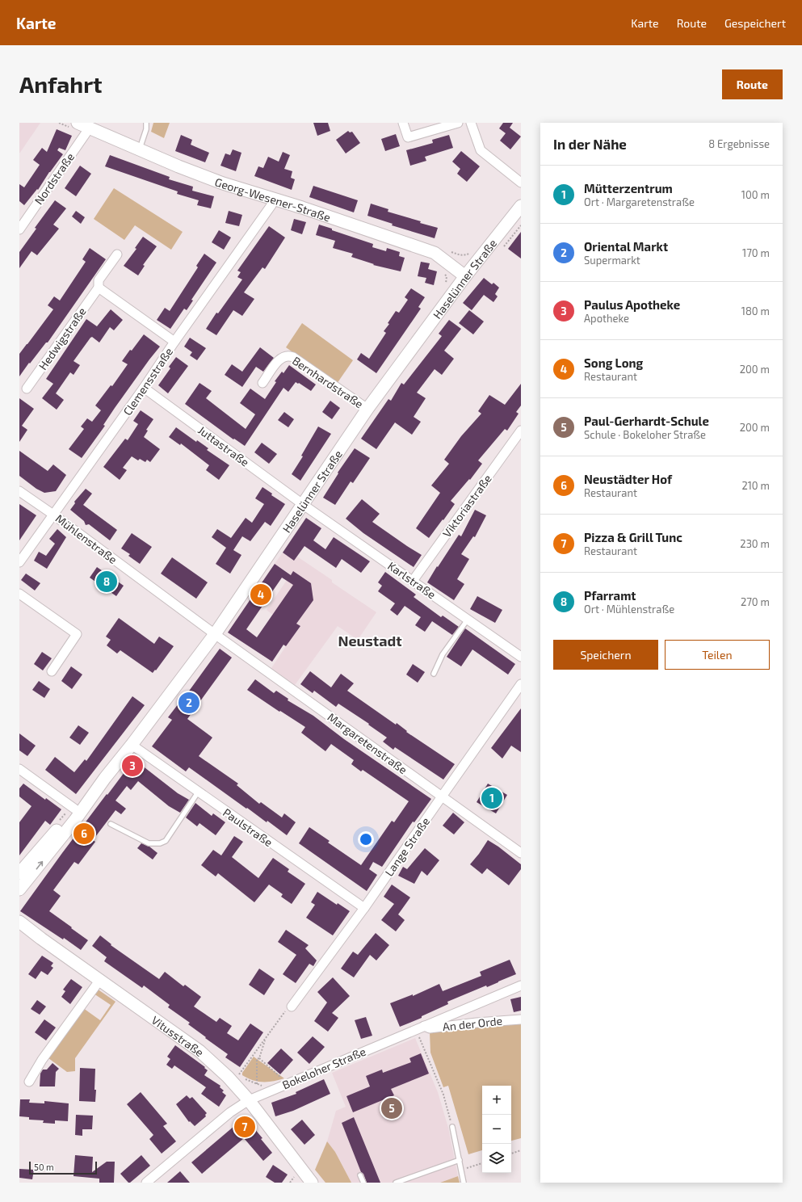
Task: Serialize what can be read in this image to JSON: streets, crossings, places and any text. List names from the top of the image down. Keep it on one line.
{"streets":{"street":["Nordstraße","Georg-Wesener-Straße","Haselünner Straße","Hedwigstraße","Clemensstraße","Bernhardstraße","Juttastraße","Viktoriastraße","Mühlenstraße","Karlstraße","Margaretenstraße","Paulstraße","Lange Straße","An der Orde","Vitusstraße","Bokeloher Straße"]},"crossings":[["Nordstraße","Georg-Wesener-Straße"],["Georg-Wesener-Straße","Haselünner Straße"],["Georg-Wesener-Straße","Clemensstraße"],["Haselünner Straße","Bernhardstraße"],["Haselünner Straße","Juttastraße"],["Haselünner Straße","Mühlenstraße"],["Haselünner Straße","Karlstraße"],["Haselünner Straße","Margaretenstraße"],["Haselünner Straße","Paulstraße"],["Clemensstraße","Juttastraße"],["Clemensstraße","Mühlenstraße"],["Juttastraße","Karlstraße"],["Viktoriastraße","Karlstraße"],["Mühlenstraße","Margaretenstraße"],["Margaretenstraße","Lange Straße"],["Paulstraße","Lange Straße"],["An der Orde","Bokeloher Straße"],["Vitusstraße","Bokeloher Straße"]],"districts":["Neustadt"],"scale_bar":"50 m","page":{"header":"Karte","nav":["Karte","Route","Gespeichert"],"buttons":["Route",["Speichern","Teilen"]],"title":"Anfahrt","heading":["In der Nähe","8 Ergebnisse"],"list":[{"mark":"1","name":"Mütterzentrum","note":"Ort · Margaretenstraße","value":"100 m"},{"mark":"2","name":"Oriental Markt","note":"Supermarkt","value":"170 m"},{"mark":"3","name":"Paulus Apotheke","note":"Apotheke","value":"180 m"},{"mark":"4","name":"Song Long","note":"Restaurant","value":"200 m"},{"mark":"5","name":"Paul-Gerhardt-Schule","note":"Schule · Bokeloher Straße","value":"200 m"},{"mark":"6","name":"Neustädter Hof","note":"Restaurant","value":"210 m"},{"mark":"7","name":"Pizza & Grill Tunc","note":"Restaurant","value":"230 m"},{"mark":"8","name":"Pfarramt","note":"Ort · Mühlenstraße","value":"270 m"}],"pins":["8","4","2","3","1","6","5","7"],"map_buttons":["+","−"],"scale":"50 m"}}
